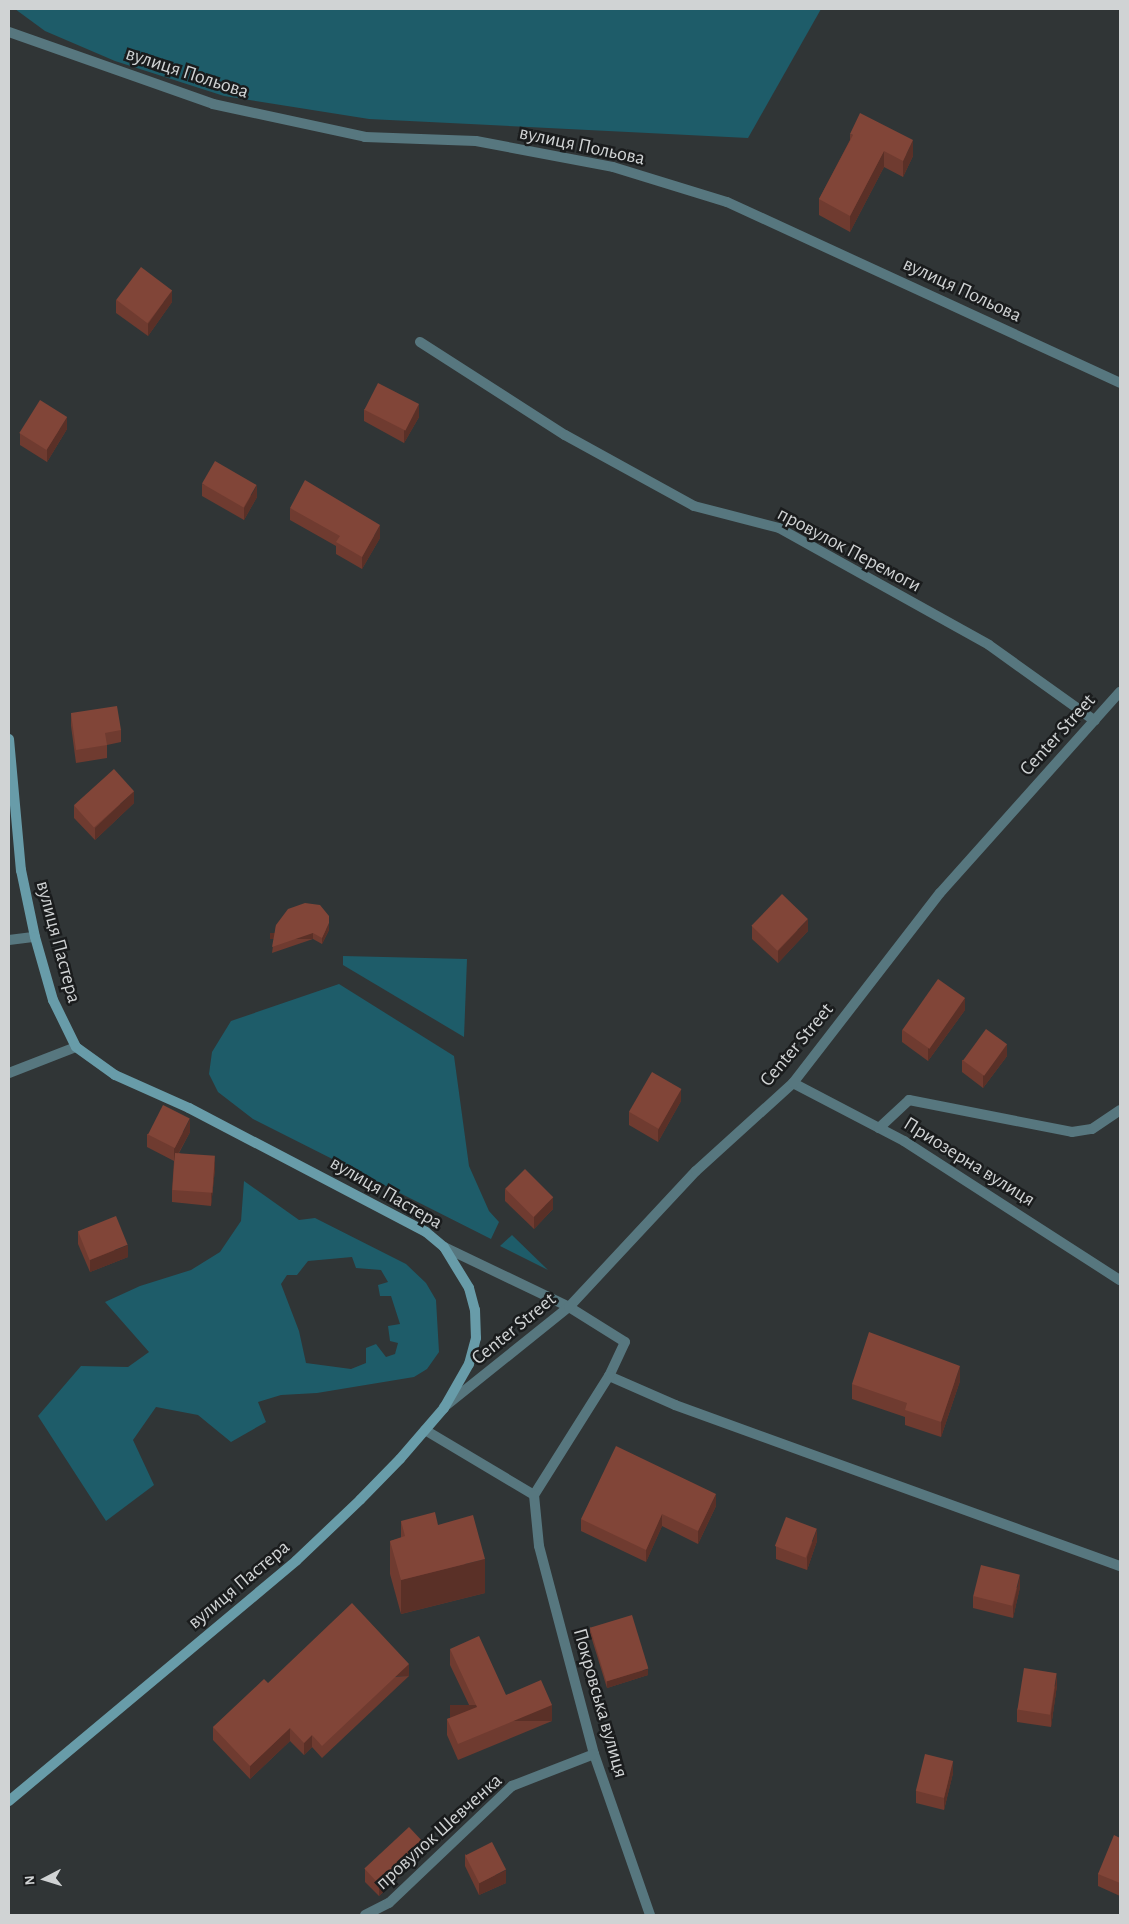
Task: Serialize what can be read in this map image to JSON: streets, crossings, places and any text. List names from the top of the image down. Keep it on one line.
{"streets":{"street":["вулиця Польова","провулок Перемоги","Center Street","вулиця Пастера","Приозерна вулиця","Покровська вулиця","провулок Шевченка"]},"crossings":[["провулок Перемоги","Center Street"],["Center Street","вулиця Пастера"],["Center Street","Приозерна вулиця"],["Покровська вулиця","провулок Шевченка"]],"north":"left"}
